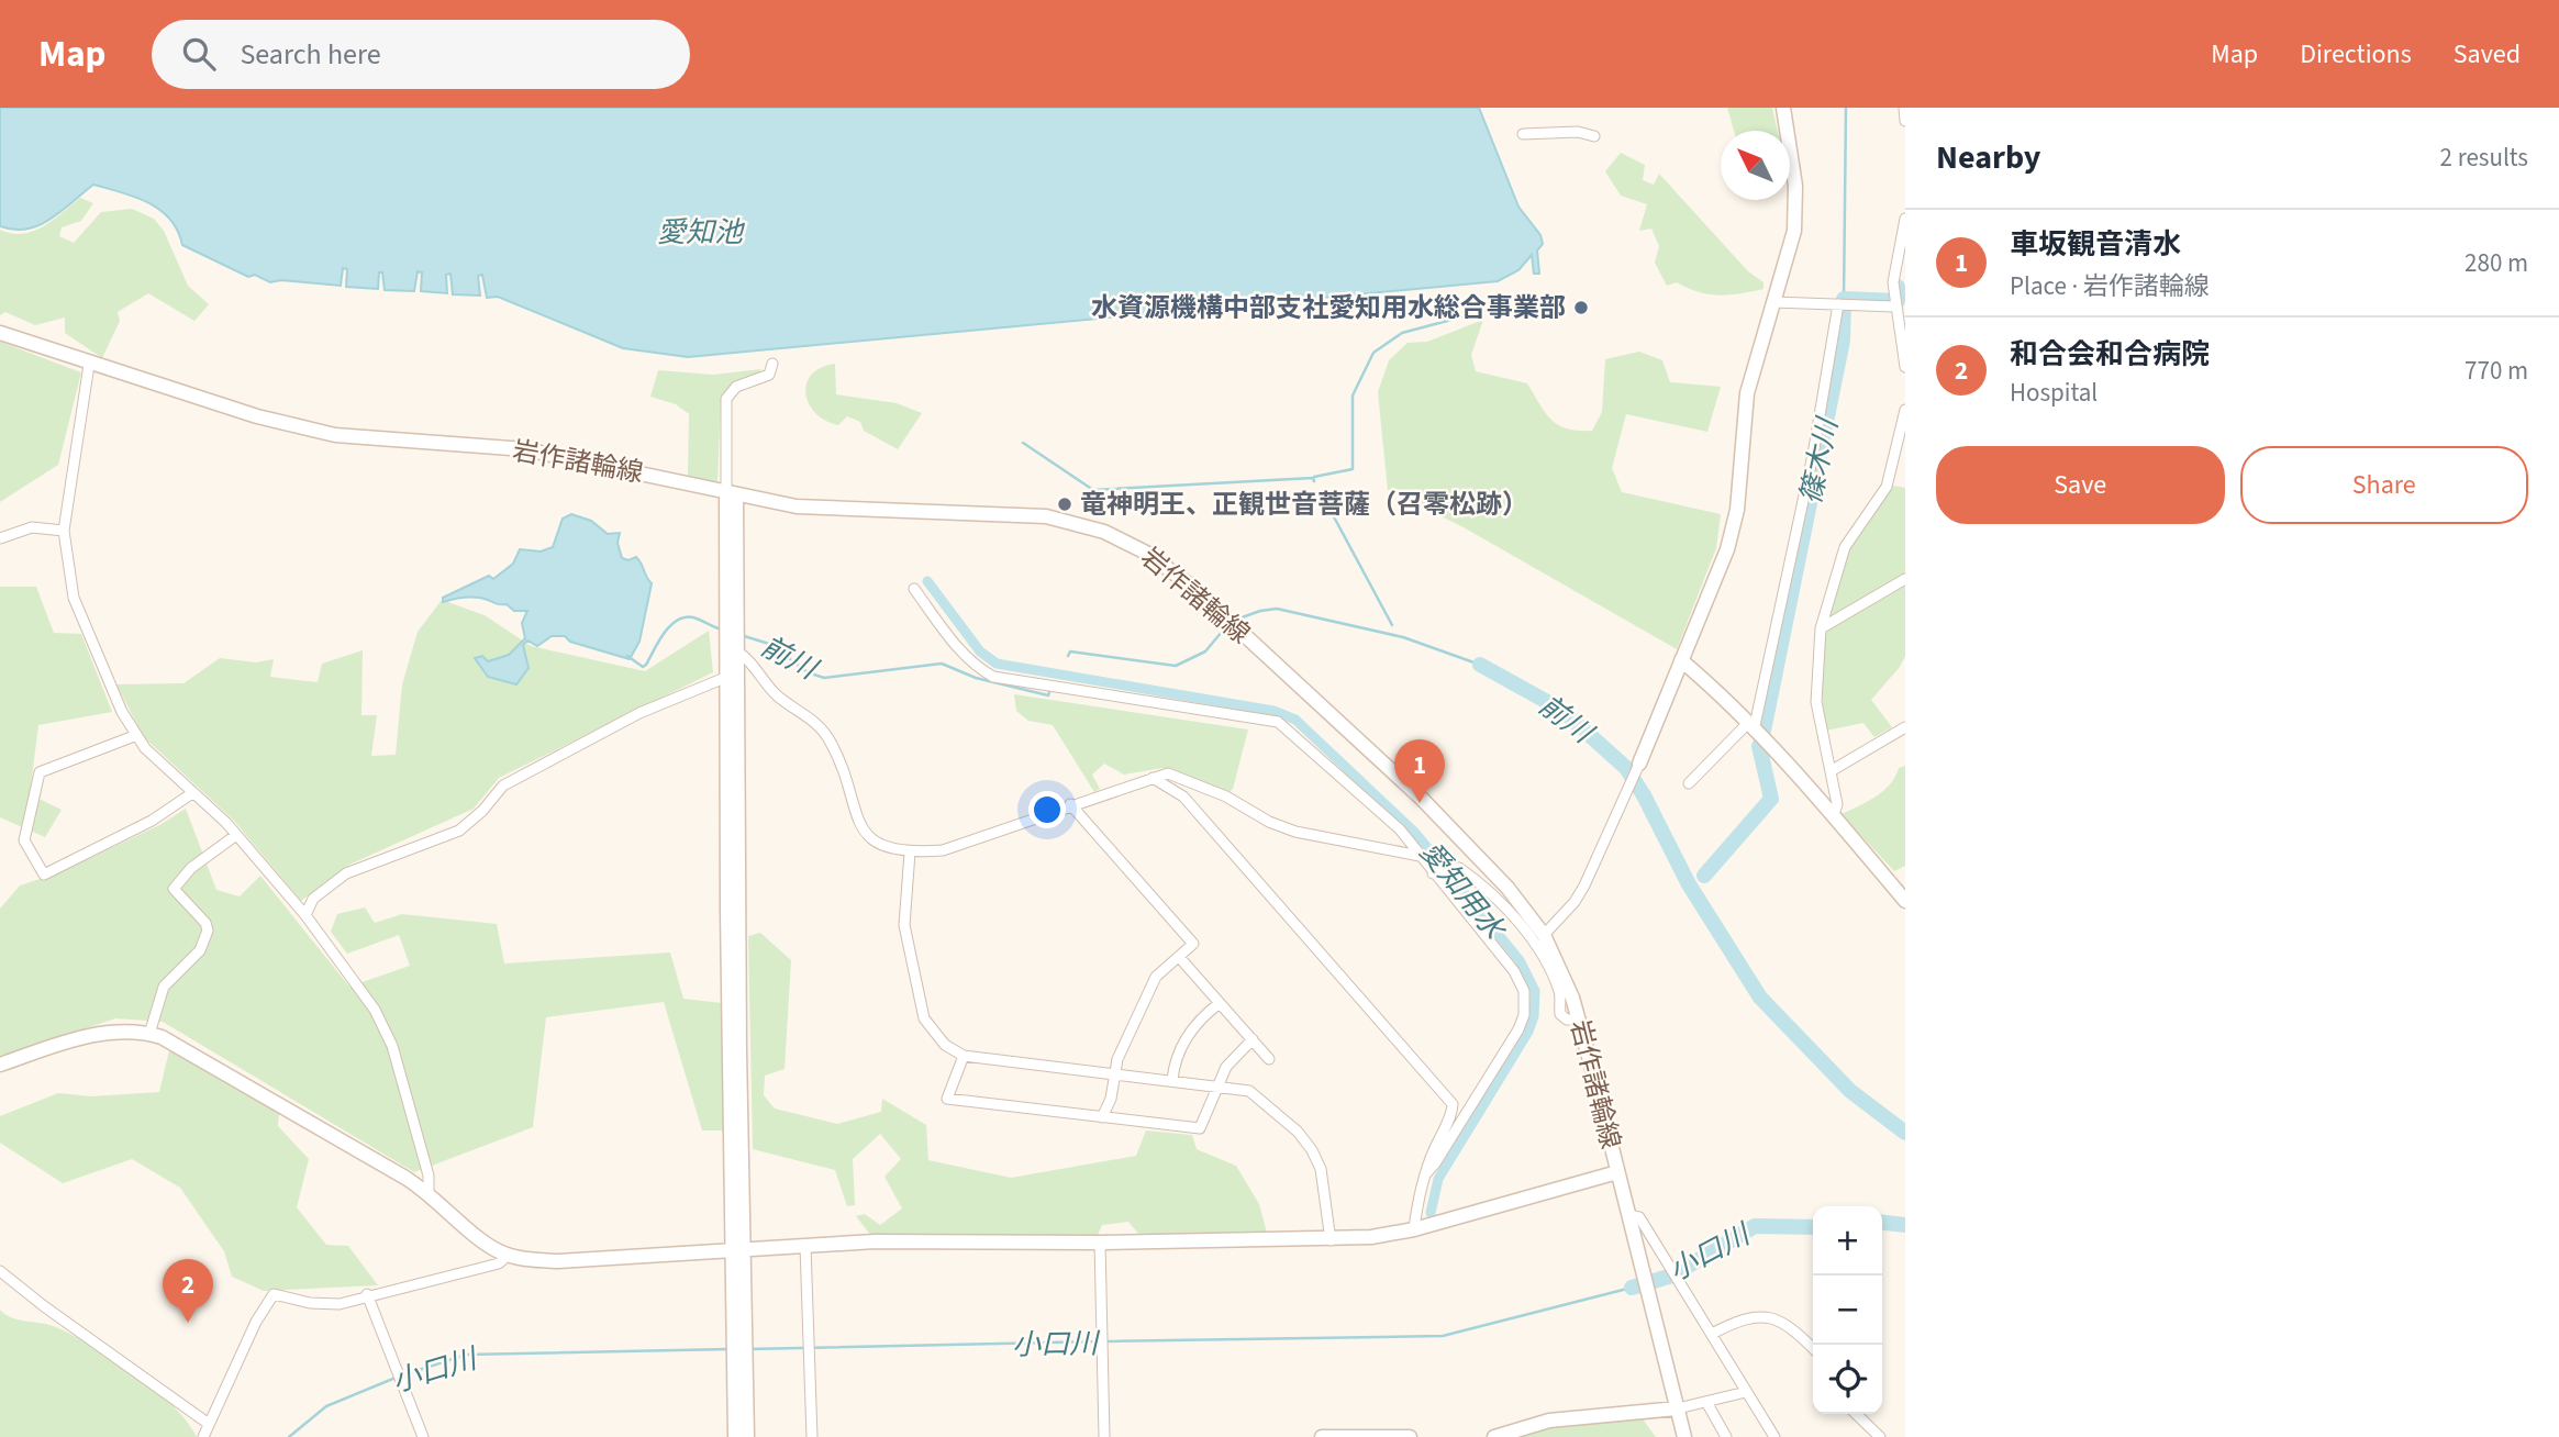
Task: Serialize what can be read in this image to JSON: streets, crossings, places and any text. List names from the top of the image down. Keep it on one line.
{"streets":{"street":["岩作諸輪線"]},"water":["愛知池","篠木川","前川","愛知用水","小口川"],"places":["水資源機構中部支社愛知用水総合事業部","竜神明王、正観世音菩薩（召零松跡）"],"north":"top left","page":{"header":"Map","search":"Search here","nav":["Map","Directions","Saved"],"heading":["Nearby","2 results"],"list":[{"mark":"1","name":"車坂観音清水","note":"Place · 岩作諸輪線","value":"280 m"},{"mark":"2","name":"和合会和合病院","note":"Hospital","value":"770 m"}],"buttons":["Save","Share"],"pins":["1","2"],"map_buttons":["+","−"]}}
